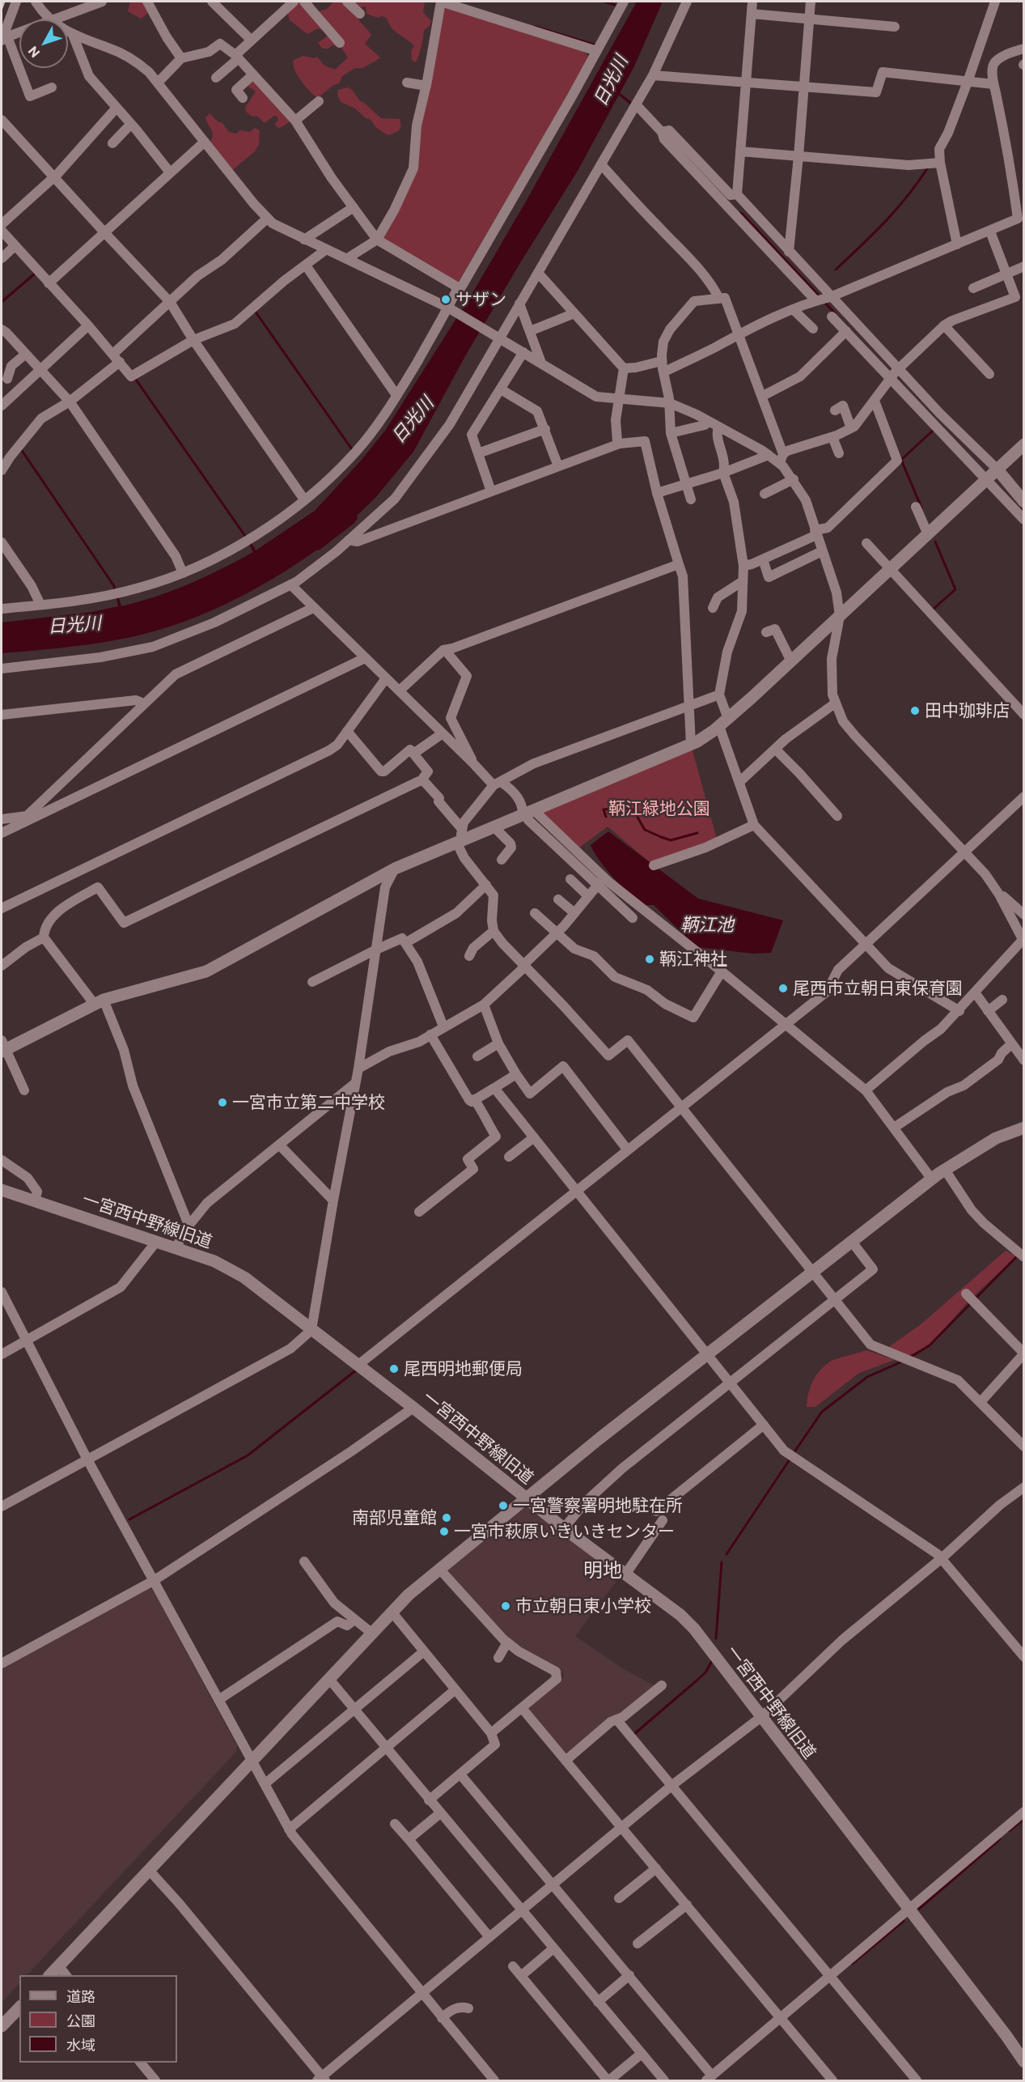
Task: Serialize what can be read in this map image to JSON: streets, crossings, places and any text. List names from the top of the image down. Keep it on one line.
{"streets":{"street":["一宮西中野線旧道"]},"districts":["明地"],"water":["日光川","鞆江池"],"parks":["鞆江緑地公園"],"places":["サザン","田中珈琲店","鞆江神社","尾西市立朝日東保育園","一宮市立第二中学校","尾西明地郵便局","一宮警察署明地駐在所","南部児童館","一宮市萩原いきいきセンター","市立朝日東小学校"],"legend":["道路","公園","水域"],"north":"bottom left"}
